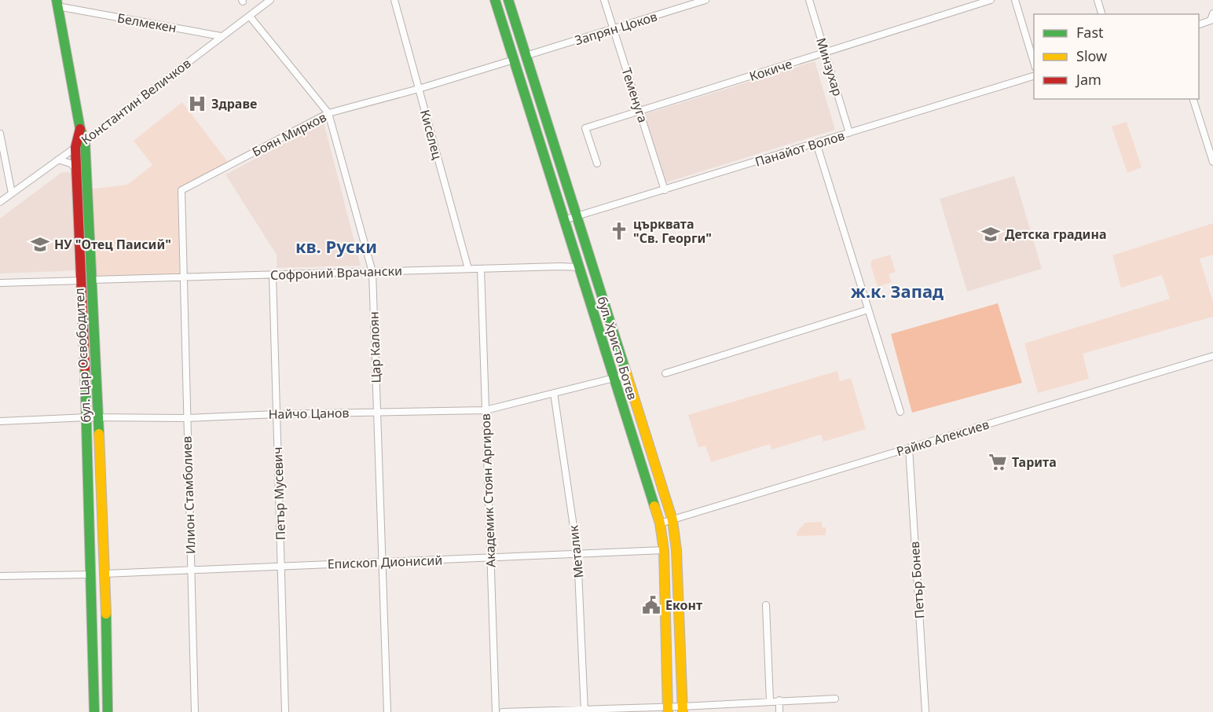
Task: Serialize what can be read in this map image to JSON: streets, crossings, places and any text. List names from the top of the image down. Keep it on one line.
{"streets":{"main road":["бул. Христо Ботев","бул. Цар Освободител"],"street":["Белмекен","Запрян Цоков","Минзухар","Кокиче","Теменуга","Константин Величков","Боян Мирков","Киселец","Панайот Волов","Софроний Врачански","Цар Калоян","Найчо Цанов","Райко Алексиев","Академик Стоян Аргиров","Петър Мусевич","Илион Стамболиев","Металик","Епископ Дионисий","Петър Бонев"]},"crossings":[["Белмекен","Константин Величков"],["Белмекен","бул. Цар Освободител"],["Запрян Цоков","Теменуга"],["Запрян Цоков","бул. Христо Ботев"],["Минзухар","Кокиче"],["Минзухар","Панайот Волов"],["Кокиче","Теменуга"],["Теменуга","Панайот Волов"],["Константин Величков","Цар Калоян"],["Константин Величков","бул. Цар Освободител"],["Боян Мирков","Киселец"],["Боян Мирков","Софроний Врачански"],["Боян Мирков","Цар Калоян"],["Боян Мирков","бул. Христо Ботев"],["Боян Мирков","Илион Стамболиев"],["Киселец","Софроний Врачански"],["Панайот Волов","бул. Христо Ботев"],["Софроний Врачански","Цар Калоян"],["Софроний Врачански","бул. Христо Ботев"],["Софроний Врачански","бул. Цар Освободител"],["Софроний Врачански","Академик Стоян Аргиров"],["Софроний Врачански","Петър Мусевич"],["Софроний Врачански","Илион Стамболиев"],["Цар Калоян","Найчо Цанов"],["Цар Калоян","Епископ Дионисий"],["бул. Христо Ботев","Найчо Цанов"],["бул. Христо Ботев","Райко Алексиев"],["бул. Христо Ботев","Епископ Дионисий"],["бул. Цар Освободител","Найчо Цанов"],["бул. Цар Освободител","Епископ Дионисий"],["Найчо Цанов","Академик Стоян Аргиров"],["Найчо Цанов","Петър Мусевич"],["Найчо Цанов","Илион Стамболиев"],["Найчо Цанов","Металик"],["Райко Алексиев","Петър Бонев"],["Академик Стоян Аргиров","Епископ Дионисий"],["Петър Мусевич","Епископ Дионисий"],["Илион Стамболиев","Епископ Дионисий"],["Металик","Епископ Дионисий"]],"districts":["кв. Руски","ж.к. Запад"],"places":{"hospital":["Здраве"],"church":["църквата \"Св. Георги\""],"school or university":["Детска градина","НУ \"Отец Паисий\""],"supermarket":["Тарита"],"public building":["Еконт"]},"legend":["Fast","Slow","Jam"]}
